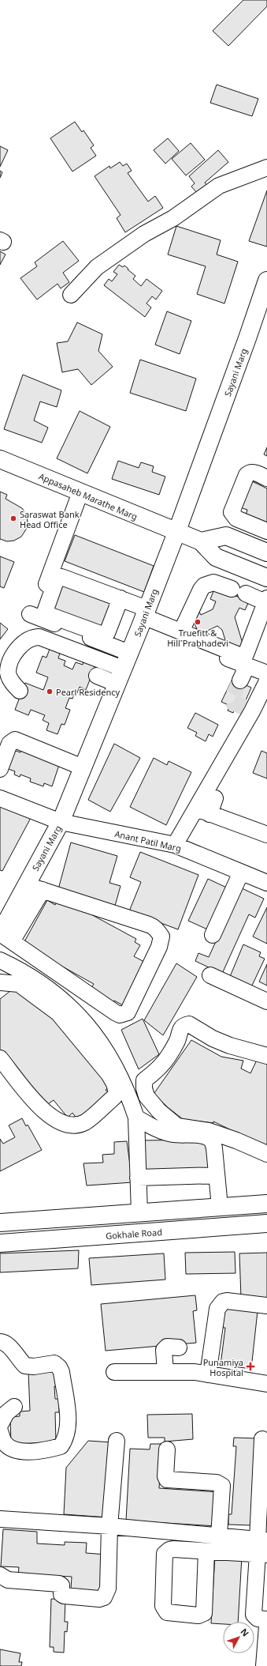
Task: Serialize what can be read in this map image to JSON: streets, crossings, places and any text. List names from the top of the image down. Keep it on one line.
{"streets":{"main road":["Sayani Marg","Appasaheb Marathe Marg","Gokhale Road"],"street":["Anant Patil Marg"]},"crossings":[["Sayani Marg","Appasaheb Marathe Marg"],["Sayani Marg","Anant Patil Marg"]],"places":{"other":["Saraswat Bank Head Office","Truefitt & Hill Prabhadevi","Pearl Residency"],"health":["Punamiya Hospital"]},"north":"top right"}
